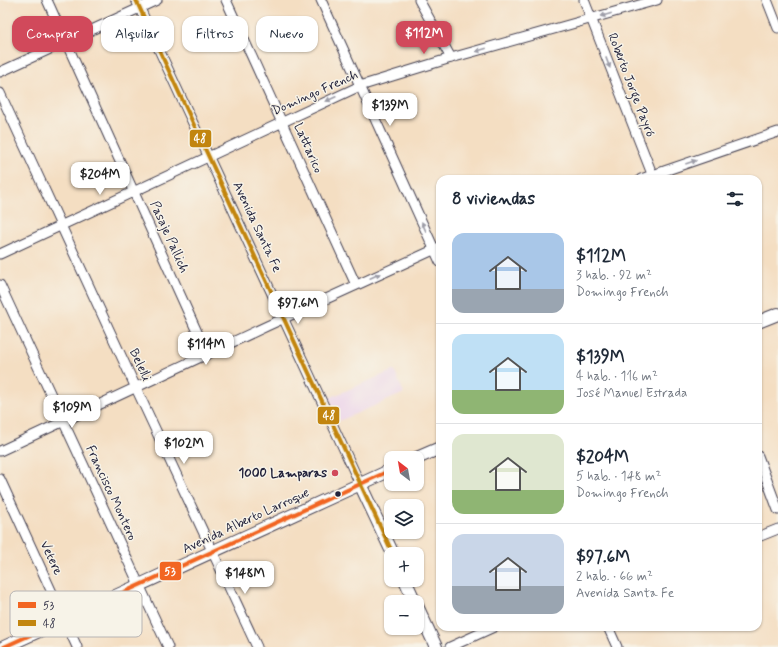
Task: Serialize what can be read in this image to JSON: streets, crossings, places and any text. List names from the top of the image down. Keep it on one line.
{"streets":{"main road":["Avenida Santa Fe","Avenida Alberto Larroque"],"street":["Roberto Jorge Payró","Domingo French","Lattarico","Pasaje Pallich","Belelli","Francisco Montero","Vetere"]},"crossings":[["Roberto Jorge Payró","Domingo French"],["Domingo French","Lattarico"],["Domingo French","Avenida Santa Fe"],["Domingo French","Pasaje Pallich"],["Domingo French","Belelli"],["Avenida Santa Fe","Avenida Alberto Larroque"],["Belelli","Avenida Alberto Larroque"],["Francisco Montero","Avenida Alberto Larroque"]],"one_way":["Roberto Jorge Payró","Domingo French"],"places":["1000 Lamparas"],"lines":["transit line 48","transit line 53"],"legend":["53","48"],"north":"top left","page":{"chip":["Comprar","Alquilar","Filtros","Nuevo"],"price":["$112M","$139M","$204M","$97.6M","$114M","$109M","$102M","$148M"],"heading":"8 viviendas","list":[{"name":"$112M","note":"3 hab. · 92 m² · Domingo French"},{"name":"$139M","note":"4 hab. · 116 m² · José Manuel Estrada"},{"name":"$204M","note":"5 hab. · 148 m² · Domingo French"},{"name":"$97.6M","note":"2 hab. · 66 m² · Avenida Santa Fe"}],"map_buttons":["+","−"]}}
